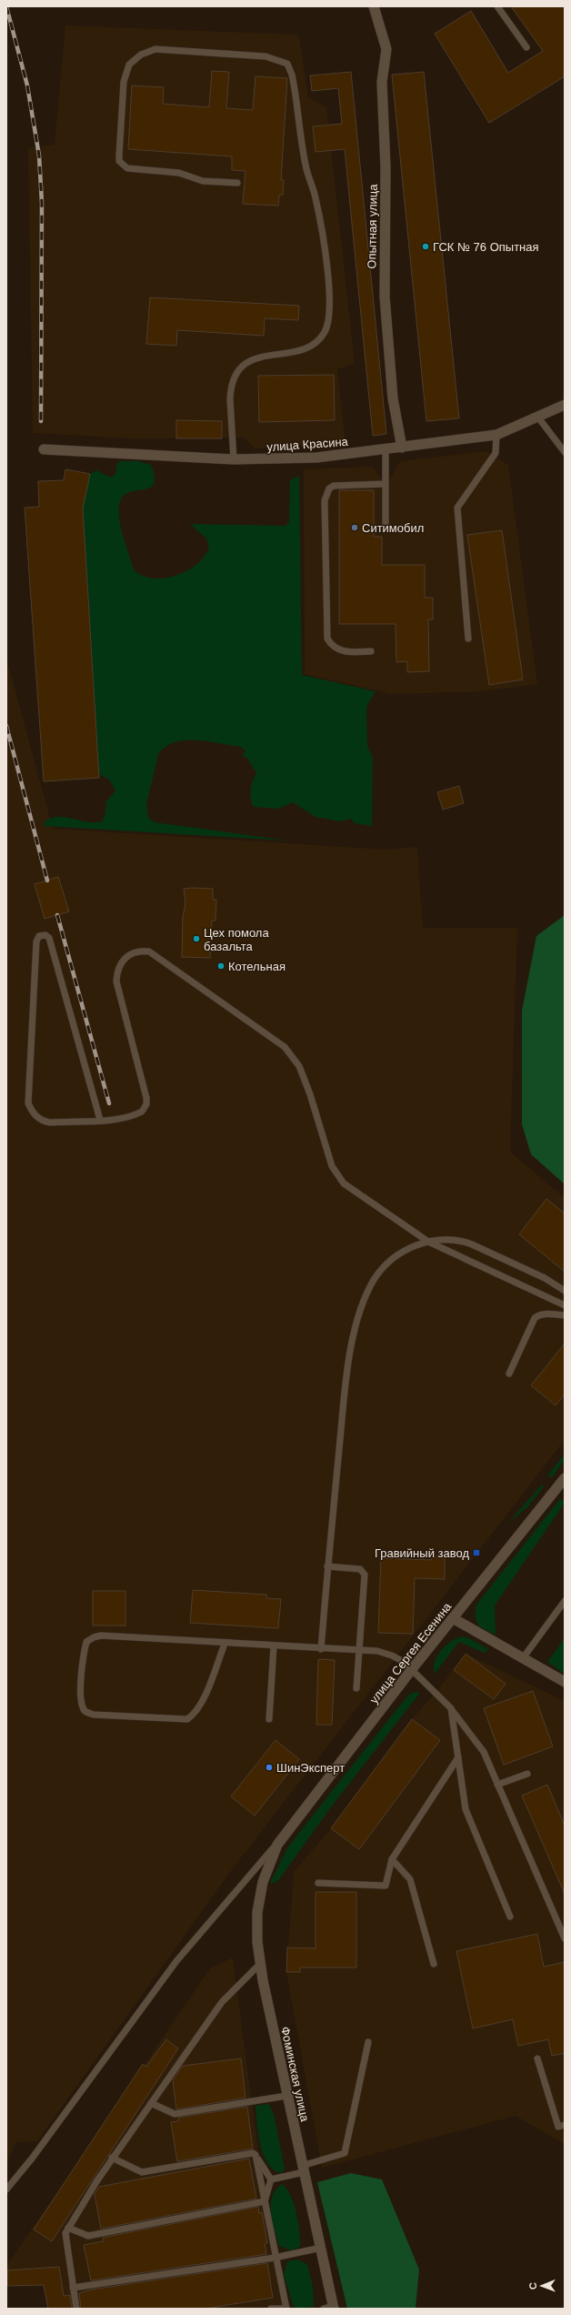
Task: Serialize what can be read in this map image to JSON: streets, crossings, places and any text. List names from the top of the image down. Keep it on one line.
{"streets":{"street":["Опытная улица","улица Красина","улица Сергея Есенина","Фоминская улица"]},"crossings":[["Опытная улица","улица Красина"],["улица Сергея Есенина","Фоминская улица"]],"places":{"other":["ГСК № 76 Опытная","Ситимобил","Цех помола базальта","Котельная","ШинЭксперт"],"transit":["Гравийный завод"]},"north":"left"}
